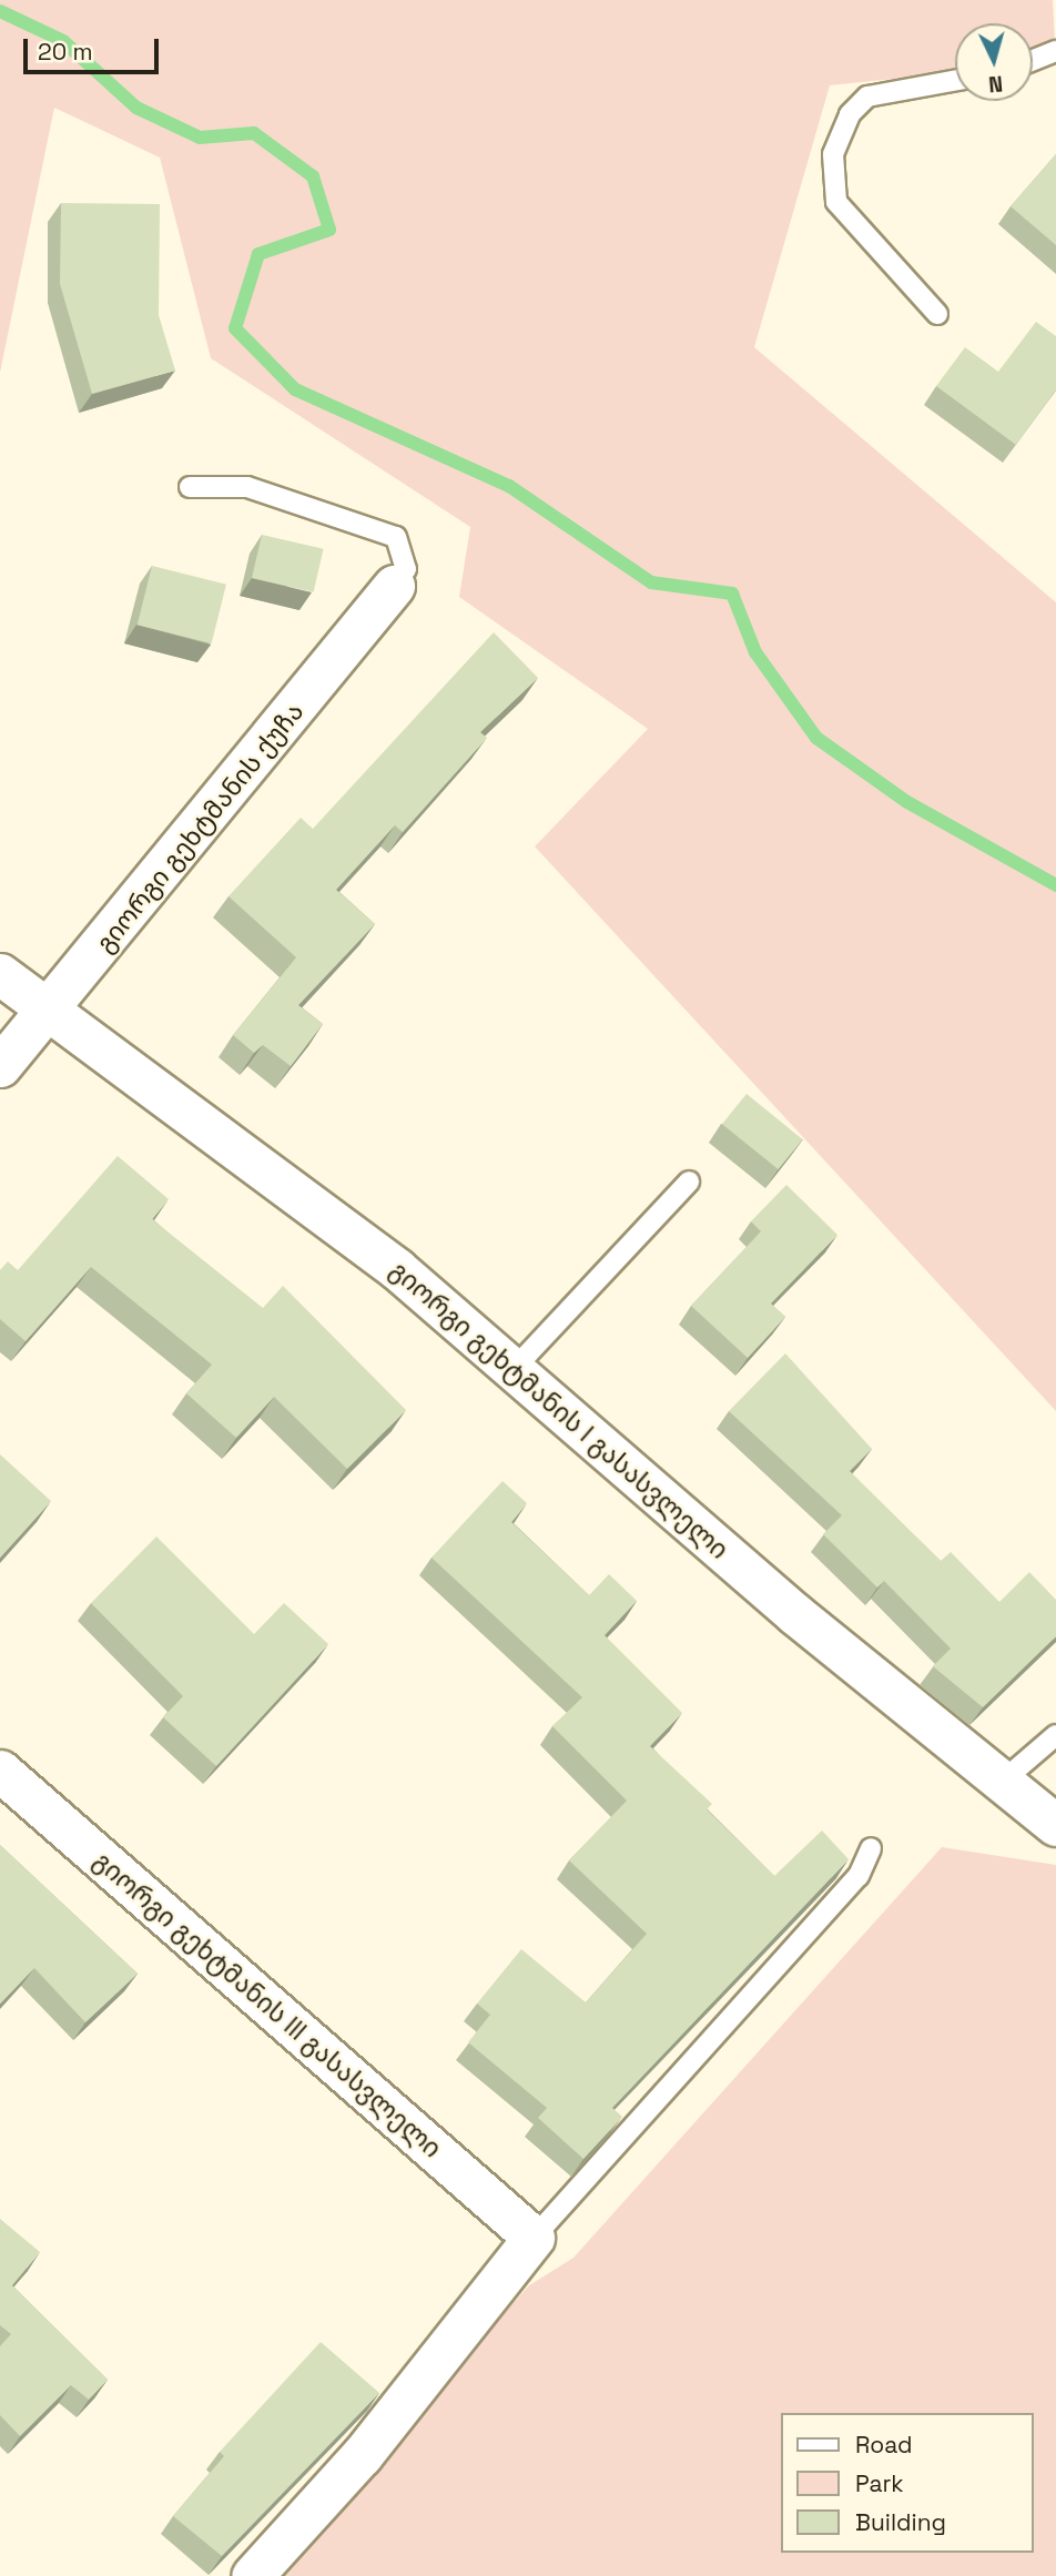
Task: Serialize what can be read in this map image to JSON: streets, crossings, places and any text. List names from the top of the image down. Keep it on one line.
{"streets":{"street":["გიორგი გეხტმანის ქუჩა","გიორგი გეხტმანის I გასასვლელი","გიორგი გეხტმანის III გასასვლელი"]},"crossings":[["გიორგი გეხტმანის ქუჩა","გიორგი გეხტმანის I გასასვლელი"]],"legend":["Road","Park","Building"],"scale_bar":"20 m","north":"bottom"}
